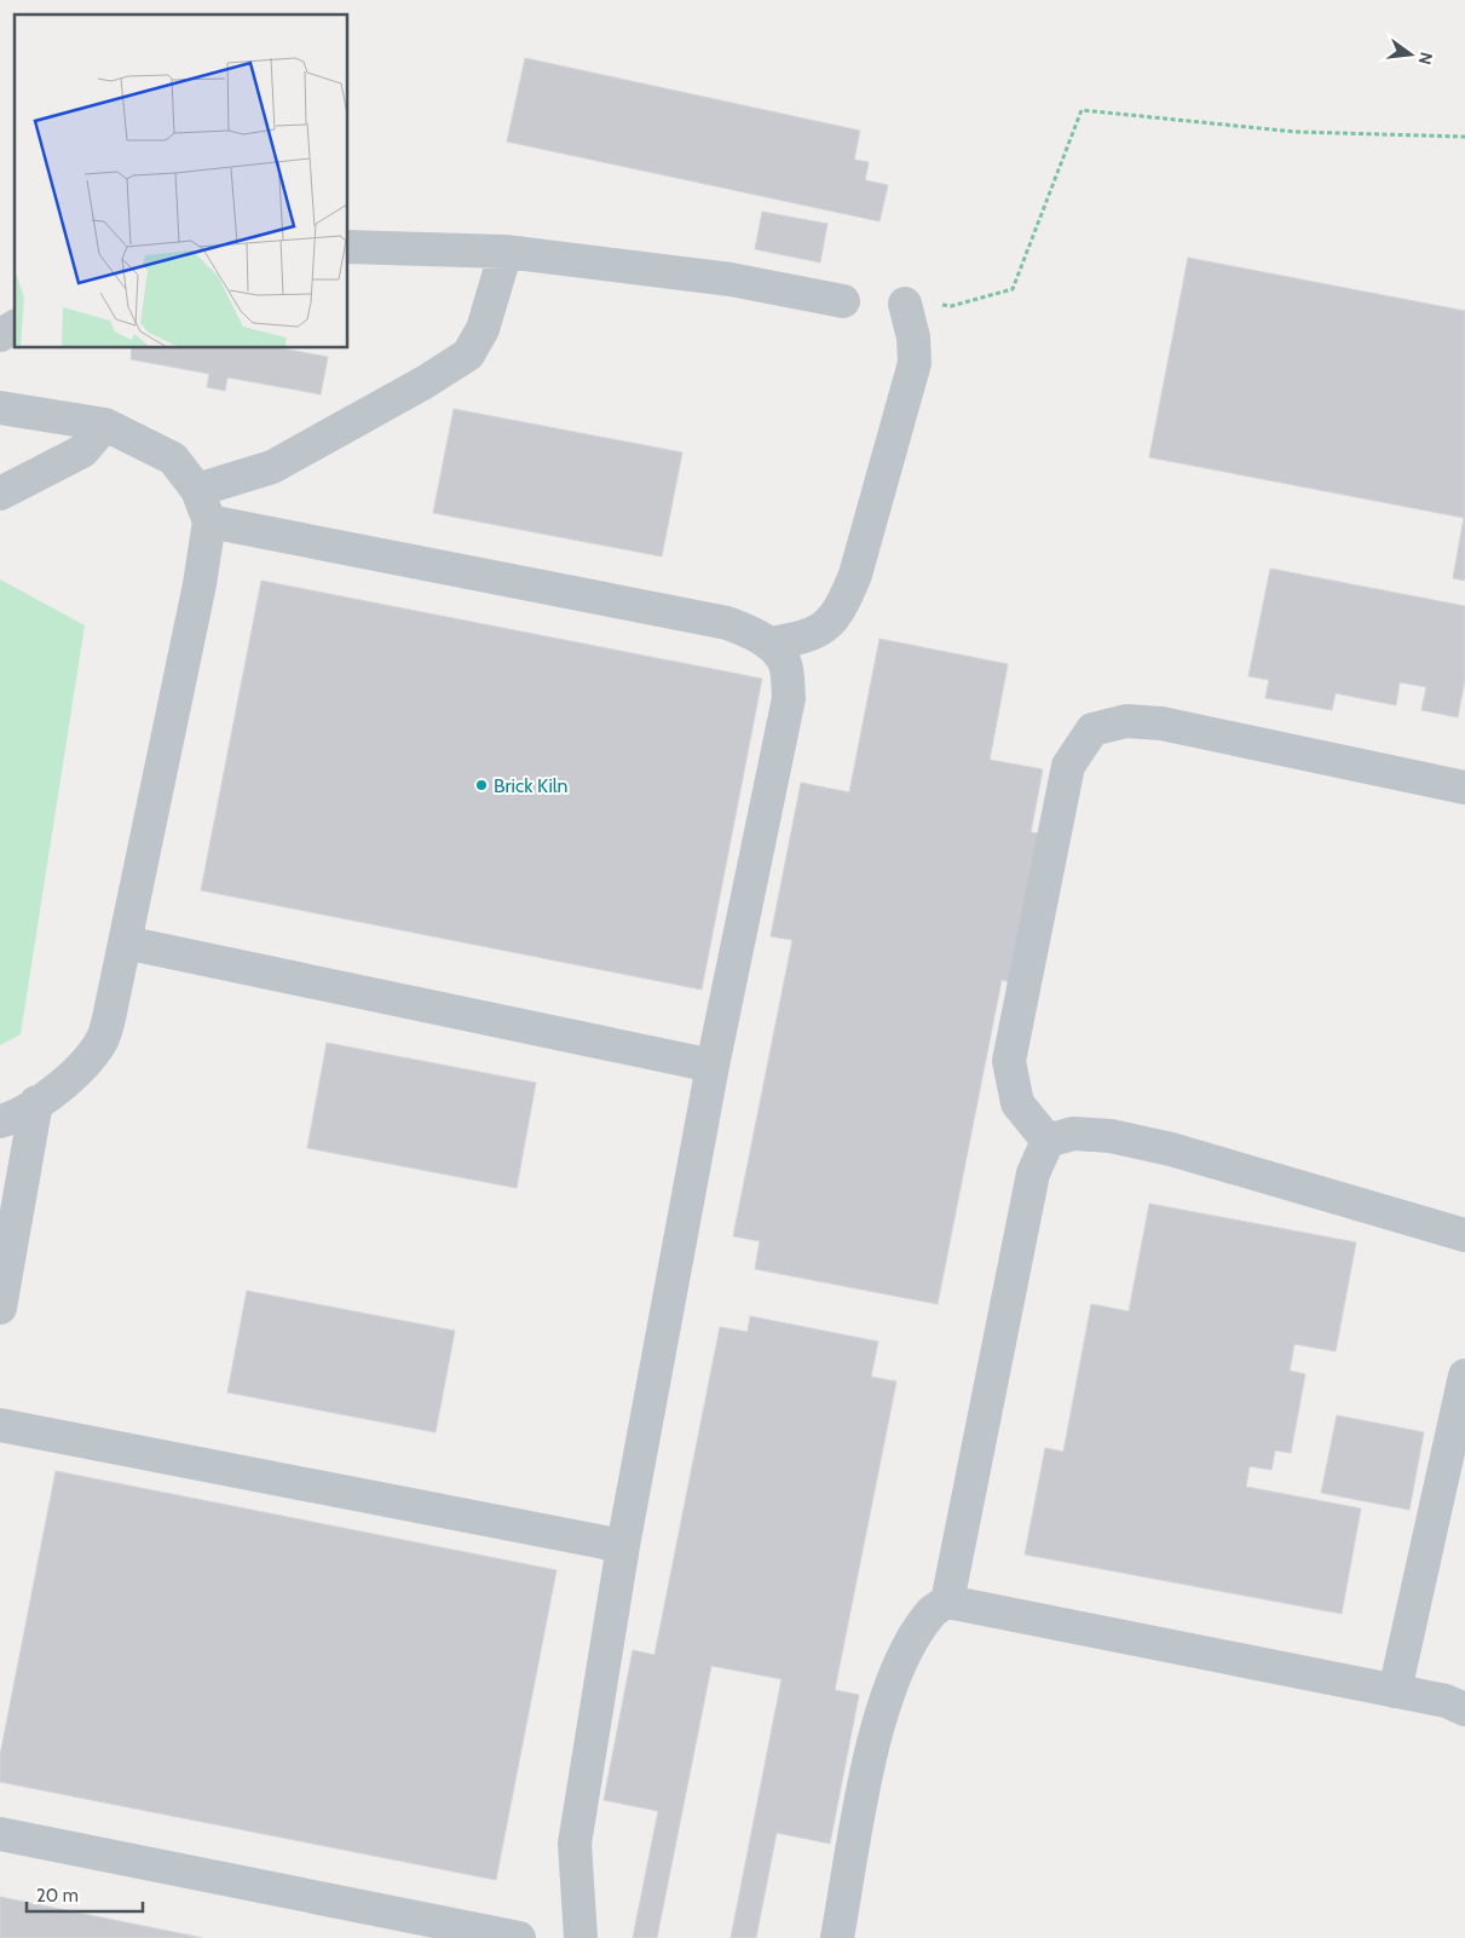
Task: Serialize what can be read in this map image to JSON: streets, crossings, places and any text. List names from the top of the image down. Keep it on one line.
{"places":["Brick Kiln"],"scale_bar":"20 m","north":"right"}
